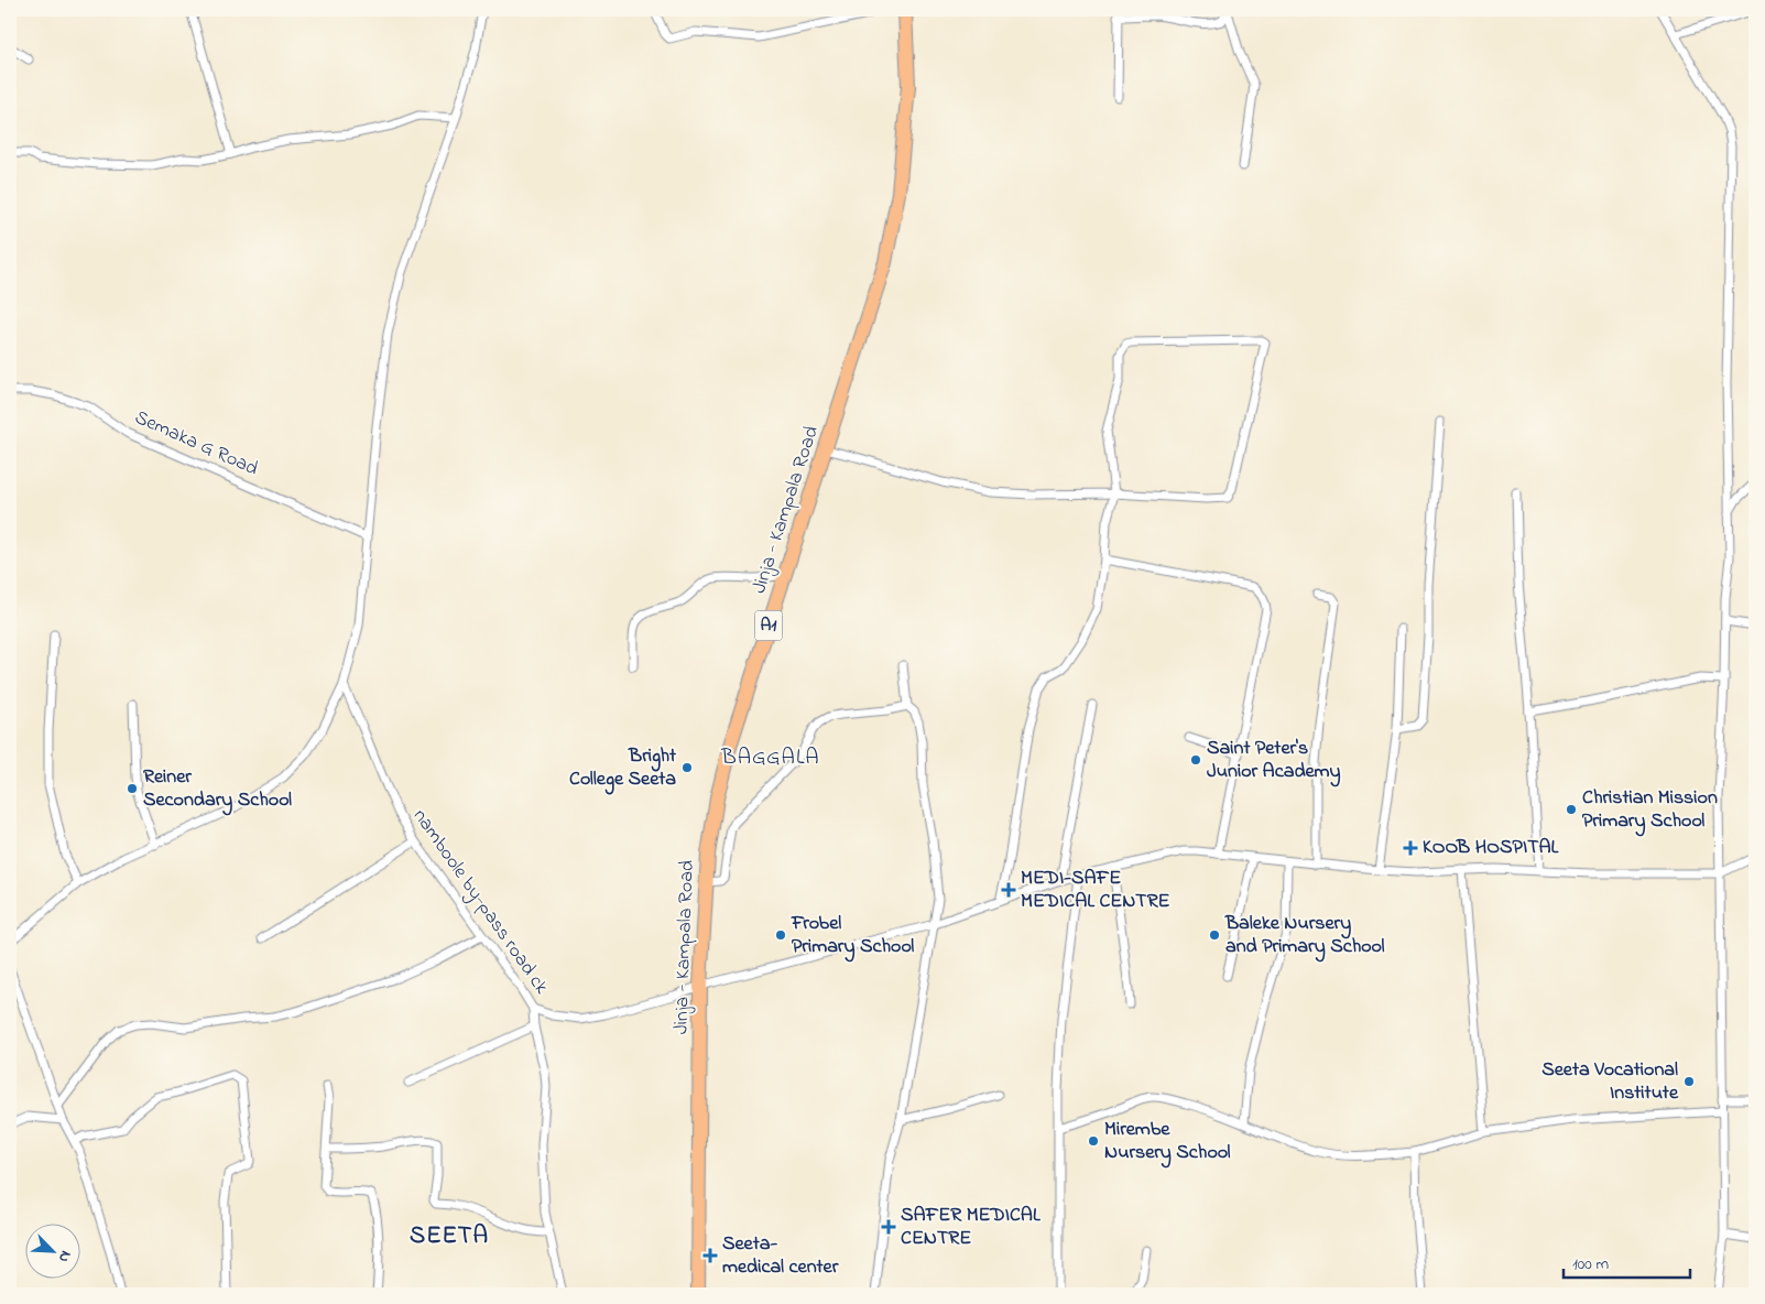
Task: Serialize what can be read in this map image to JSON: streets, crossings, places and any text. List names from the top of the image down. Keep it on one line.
{"streets":{"highway":["Jinja - Kampala Road","A1"],"street":["Semaka G Road","namboole by-pass road ck"]},"crossings":[["Jinja - Kampala Road","namboole by-pass road ck"]],"districts":["BAGGALA","SEETA"],"places":{"other":["Saint Peter's Junior Academy","Bright College Seeta","Reiner Secondary School","Christian Mission Primary School","Frobel Primary School","Baleke Nursery and Primary School","Seeta Vocational Institute","Mirembe Nursery School"],"health":["KOOB HOSPITAL","MEDI-SAFE MEDICAL CENTRE","SAFER MEDICAL CENTRE","Seeta- medical center"]},"scale_bar":"100 m","north":"bottom right"}
